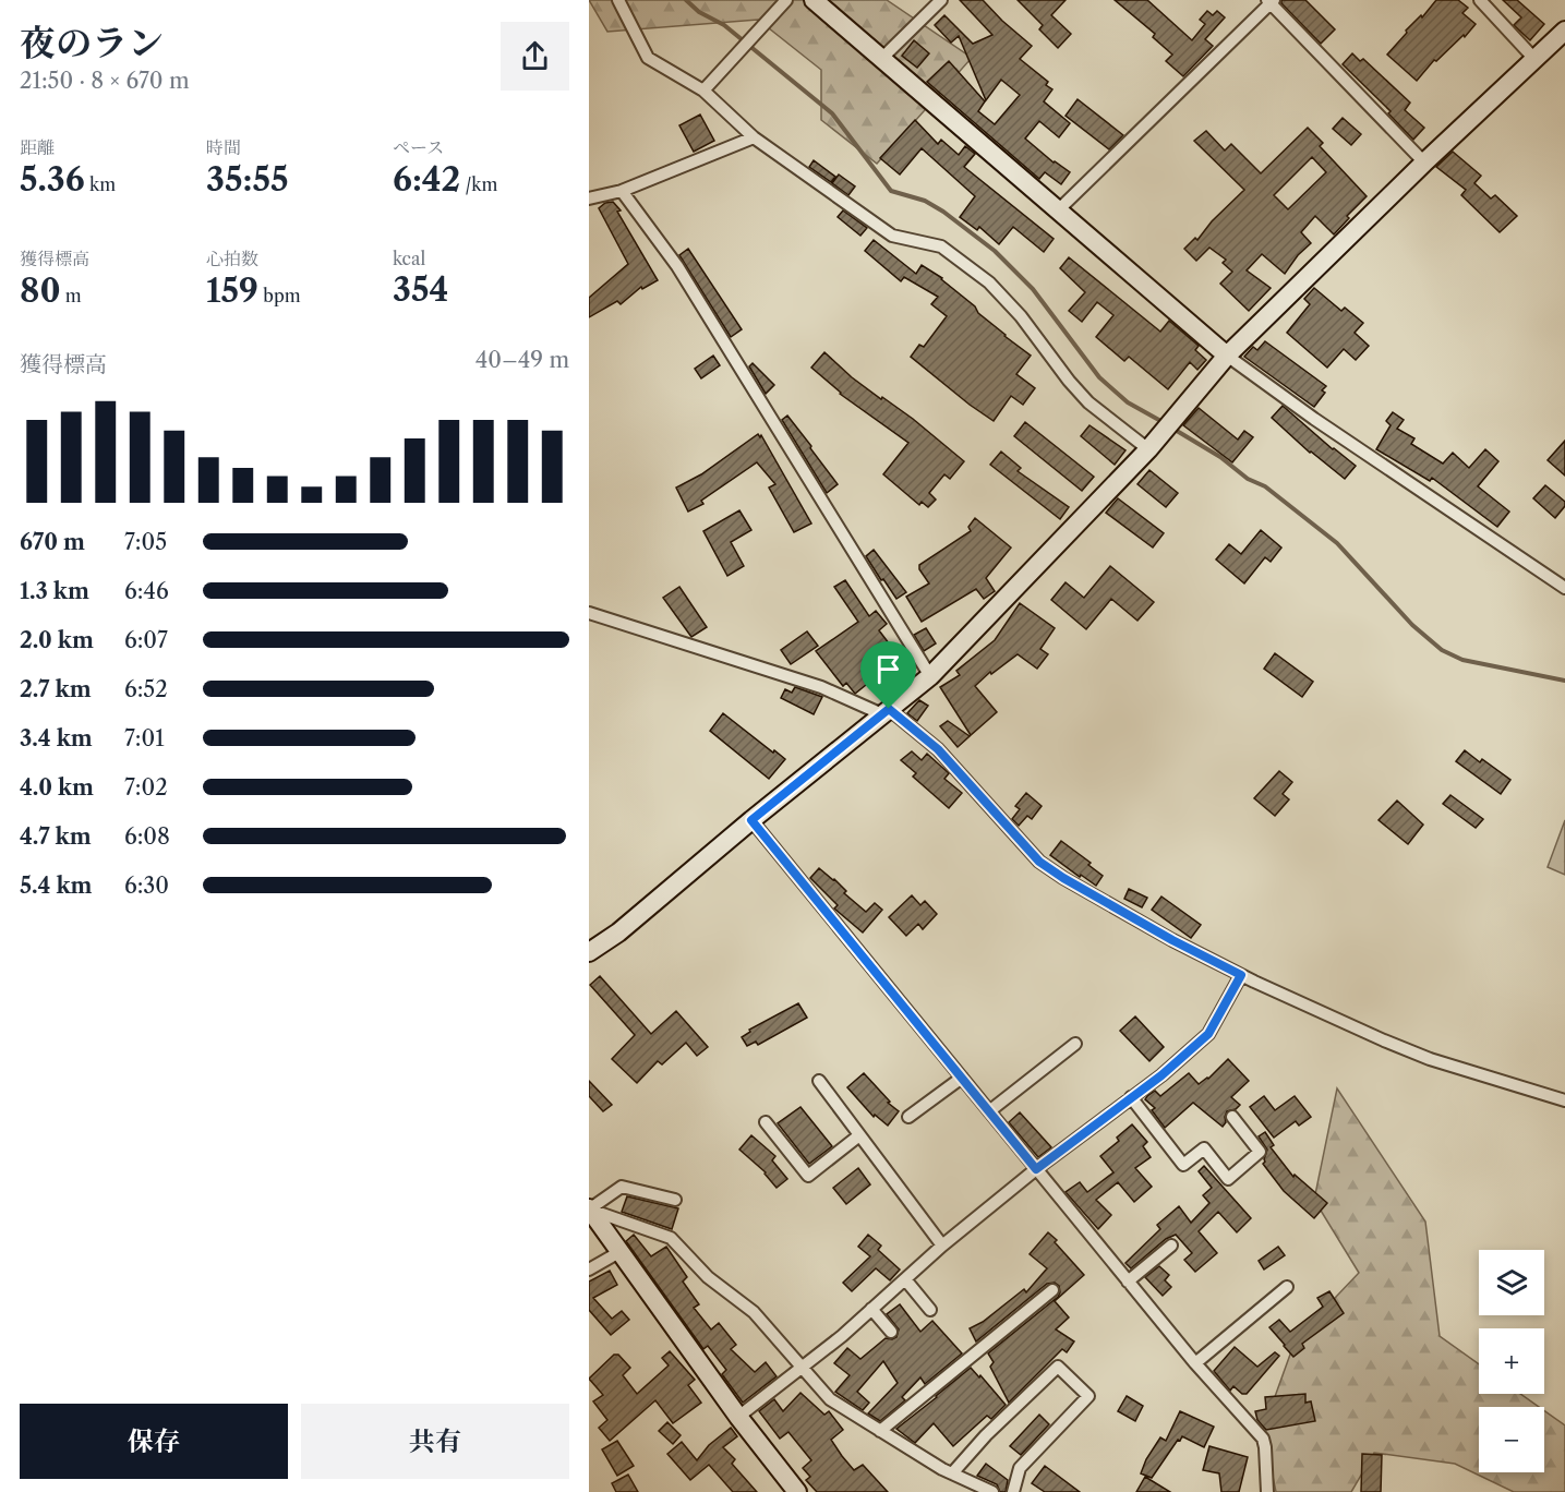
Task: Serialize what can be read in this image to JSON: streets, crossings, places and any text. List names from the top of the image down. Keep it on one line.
{"page":{"heading":["夜のラン","21:50 · 8 × 670 m"],"stats":[["距離","5.36 km"],["時間","35:55"],["ペース","6:42 /km"],["獲得標高","80 m"],["心拍数","159 bpm"],["kcal","354"]],"chart":["獲得標高","40–49 m"],"list":[{"name":"670 m","note":"7:05"},{"name":"1.3 km","note":"6:46"},{"name":"2.0 km","note":"6:07"},{"name":"2.7 km","note":"6:52"},{"name":"3.4 km","note":"7:01"},{"name":"4.0 km","note":"7:02"},{"name":"4.7 km","note":"6:08"},{"name":"5.4 km","note":"6:30"}],"map_buttons":["+","−"],"buttons":["保存","共有"]}}
